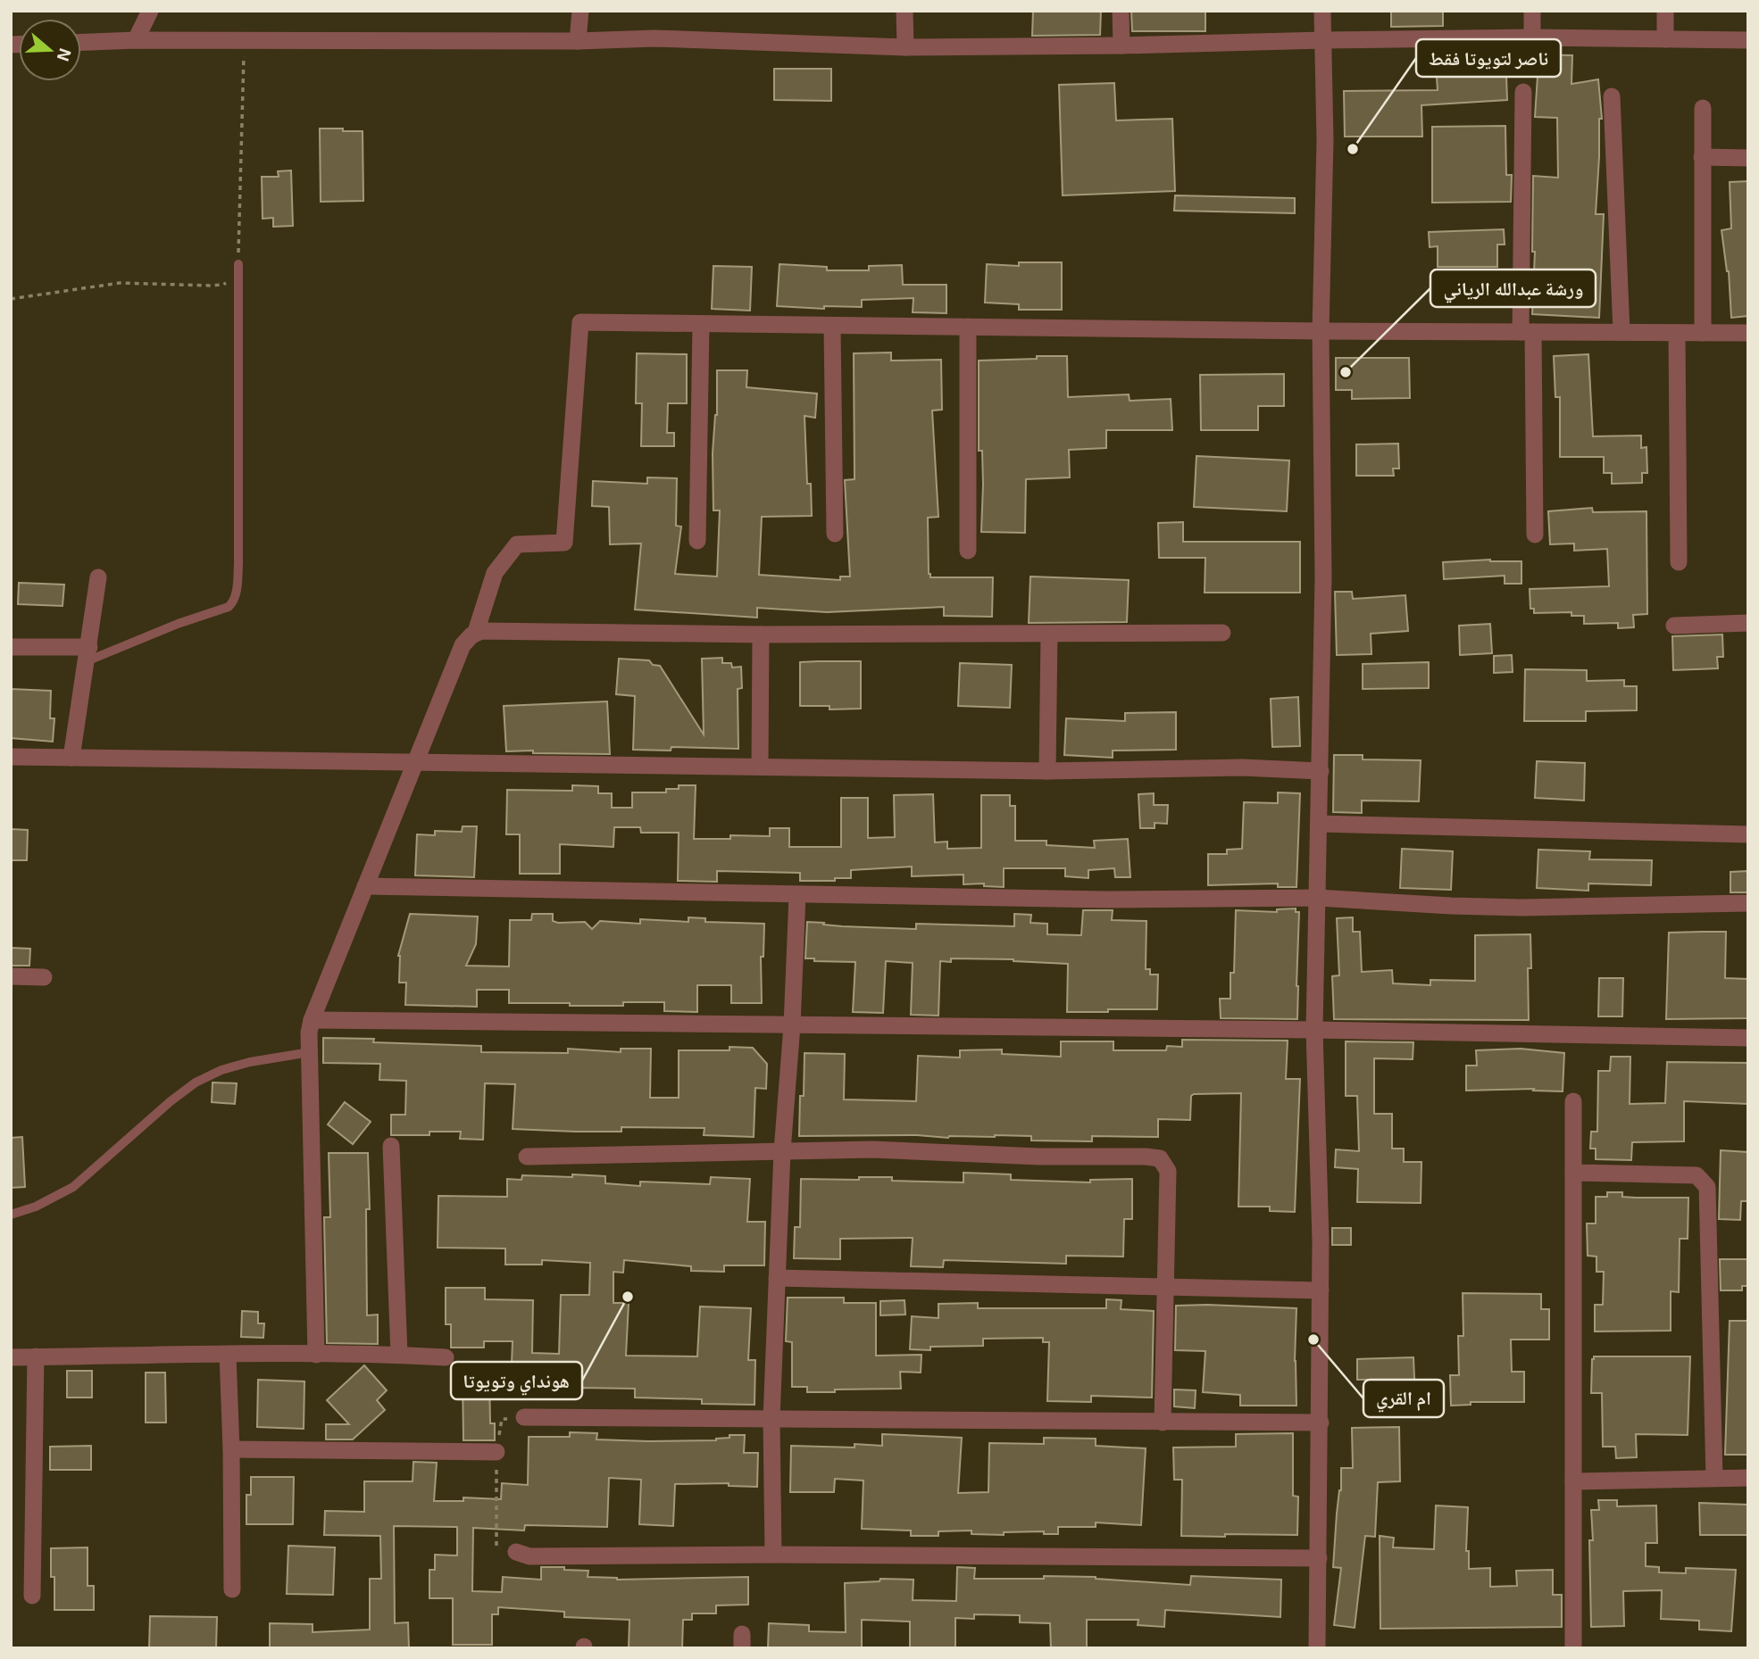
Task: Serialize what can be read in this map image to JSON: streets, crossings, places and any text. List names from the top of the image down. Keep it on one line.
{"places":["ناصر لتويوتا فقط","ورشة عبدالله الرياني","هونداي وتويوتا","ام القري"],"north":"right"}
